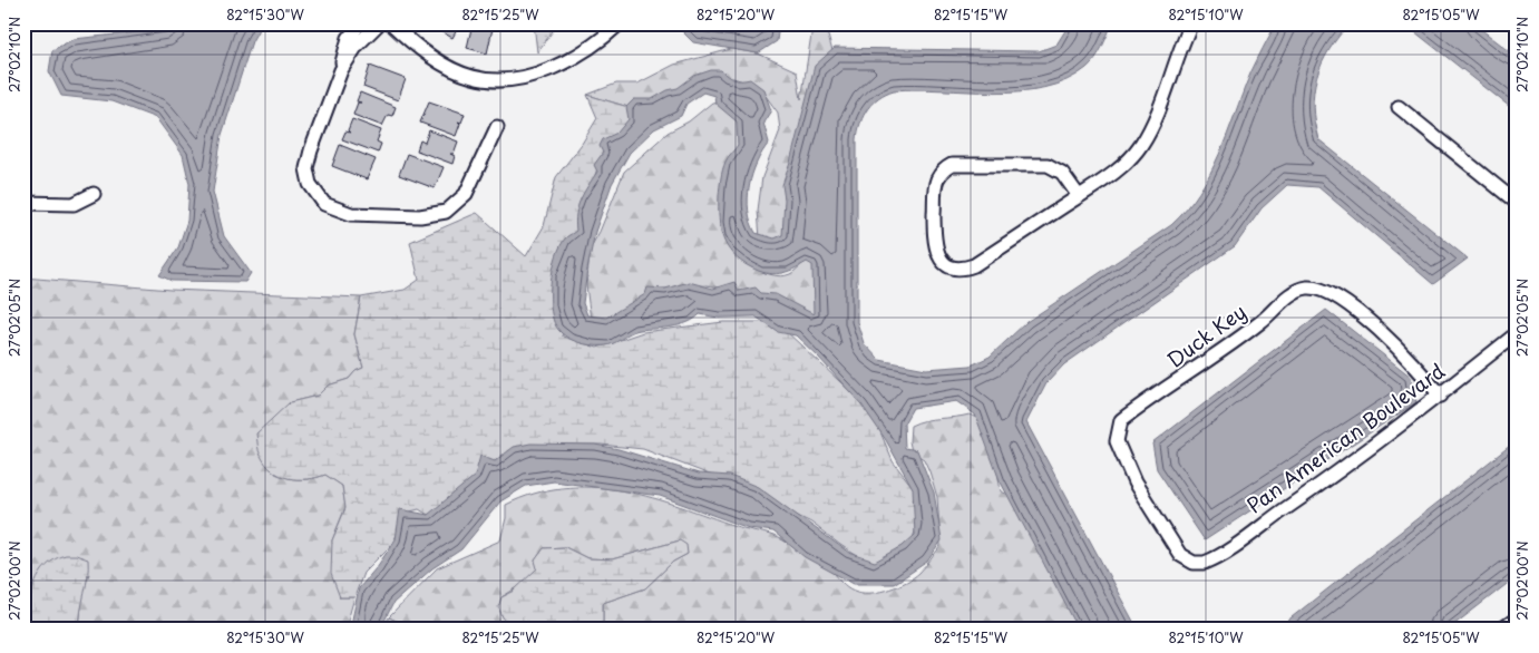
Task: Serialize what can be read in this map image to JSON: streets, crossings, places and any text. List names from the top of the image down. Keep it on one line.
{"streets":{"street":["Duck Key","Pan American Boulevard"]},"crossings":[["Duck Key","Pan American Boulevard"]],"coordinates":["82°15'30\"W","82°15'25\"W","82°15'20\"W","82°15'15\"W","82°15'10\"W","82°15'05\"W","27°02'10\"N","27°02'05\"N","27°02'00\"N"]}
